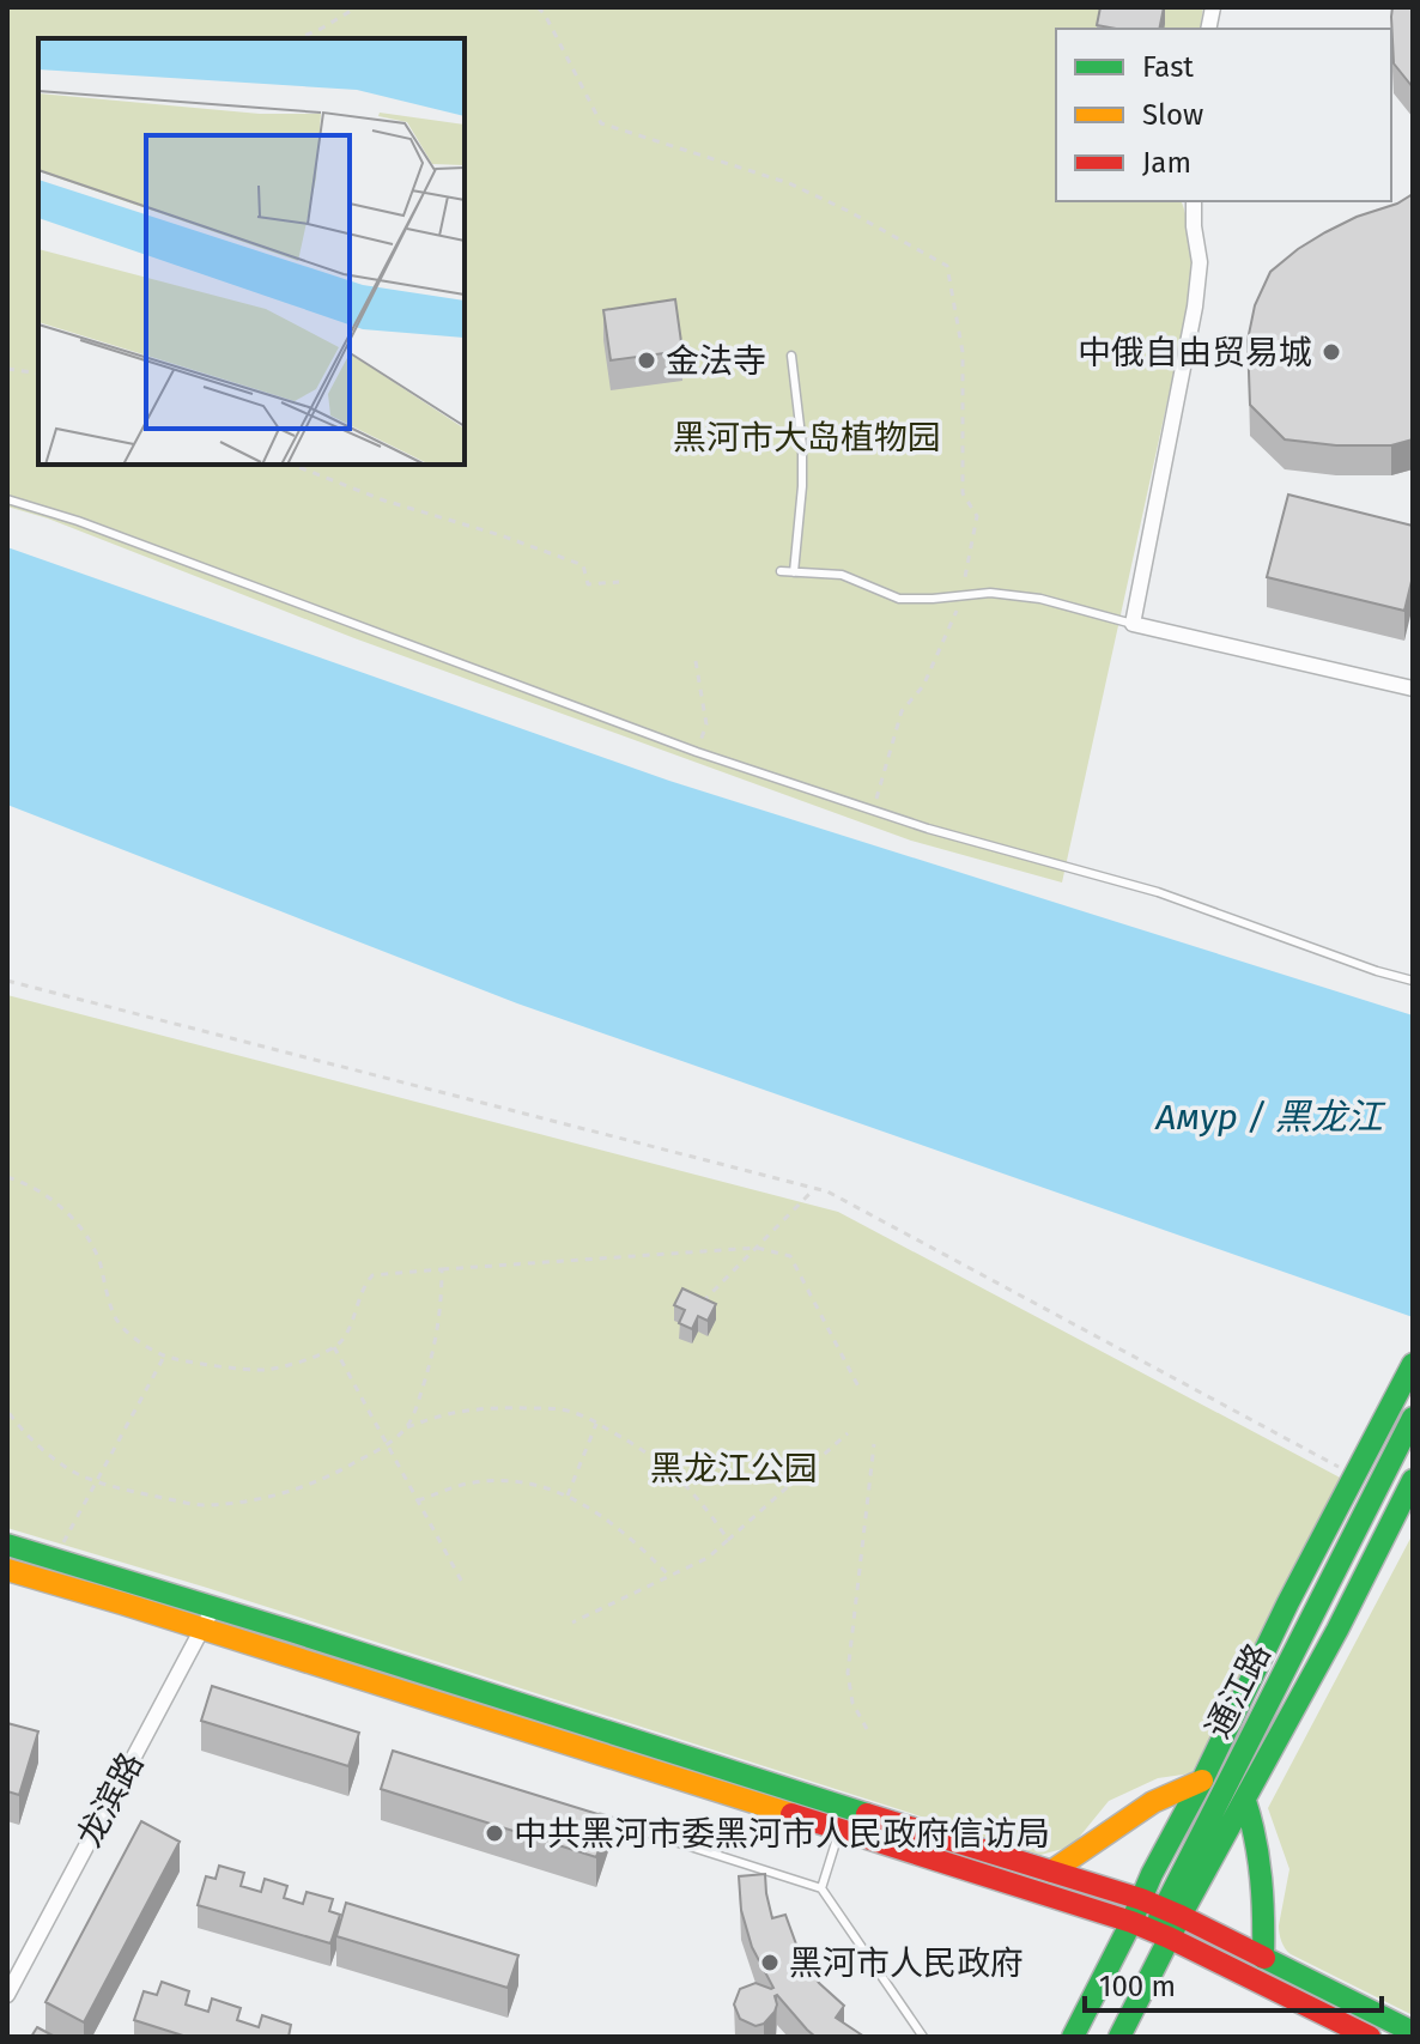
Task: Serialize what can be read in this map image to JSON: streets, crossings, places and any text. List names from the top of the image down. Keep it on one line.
{"streets":{"street":["通江路","龙滨路"]},"water":["Амур / 黑龙江"],"parks":["黑河市大岛植物园","黑龙江公园"],"places":["中俄自由贸易城","金法寺","中共黑河市委黑河市人民政府信访局","黑河市人民政府"],"legend":["Fast","Slow","Jam"],"scale_bar":"100 m"}
